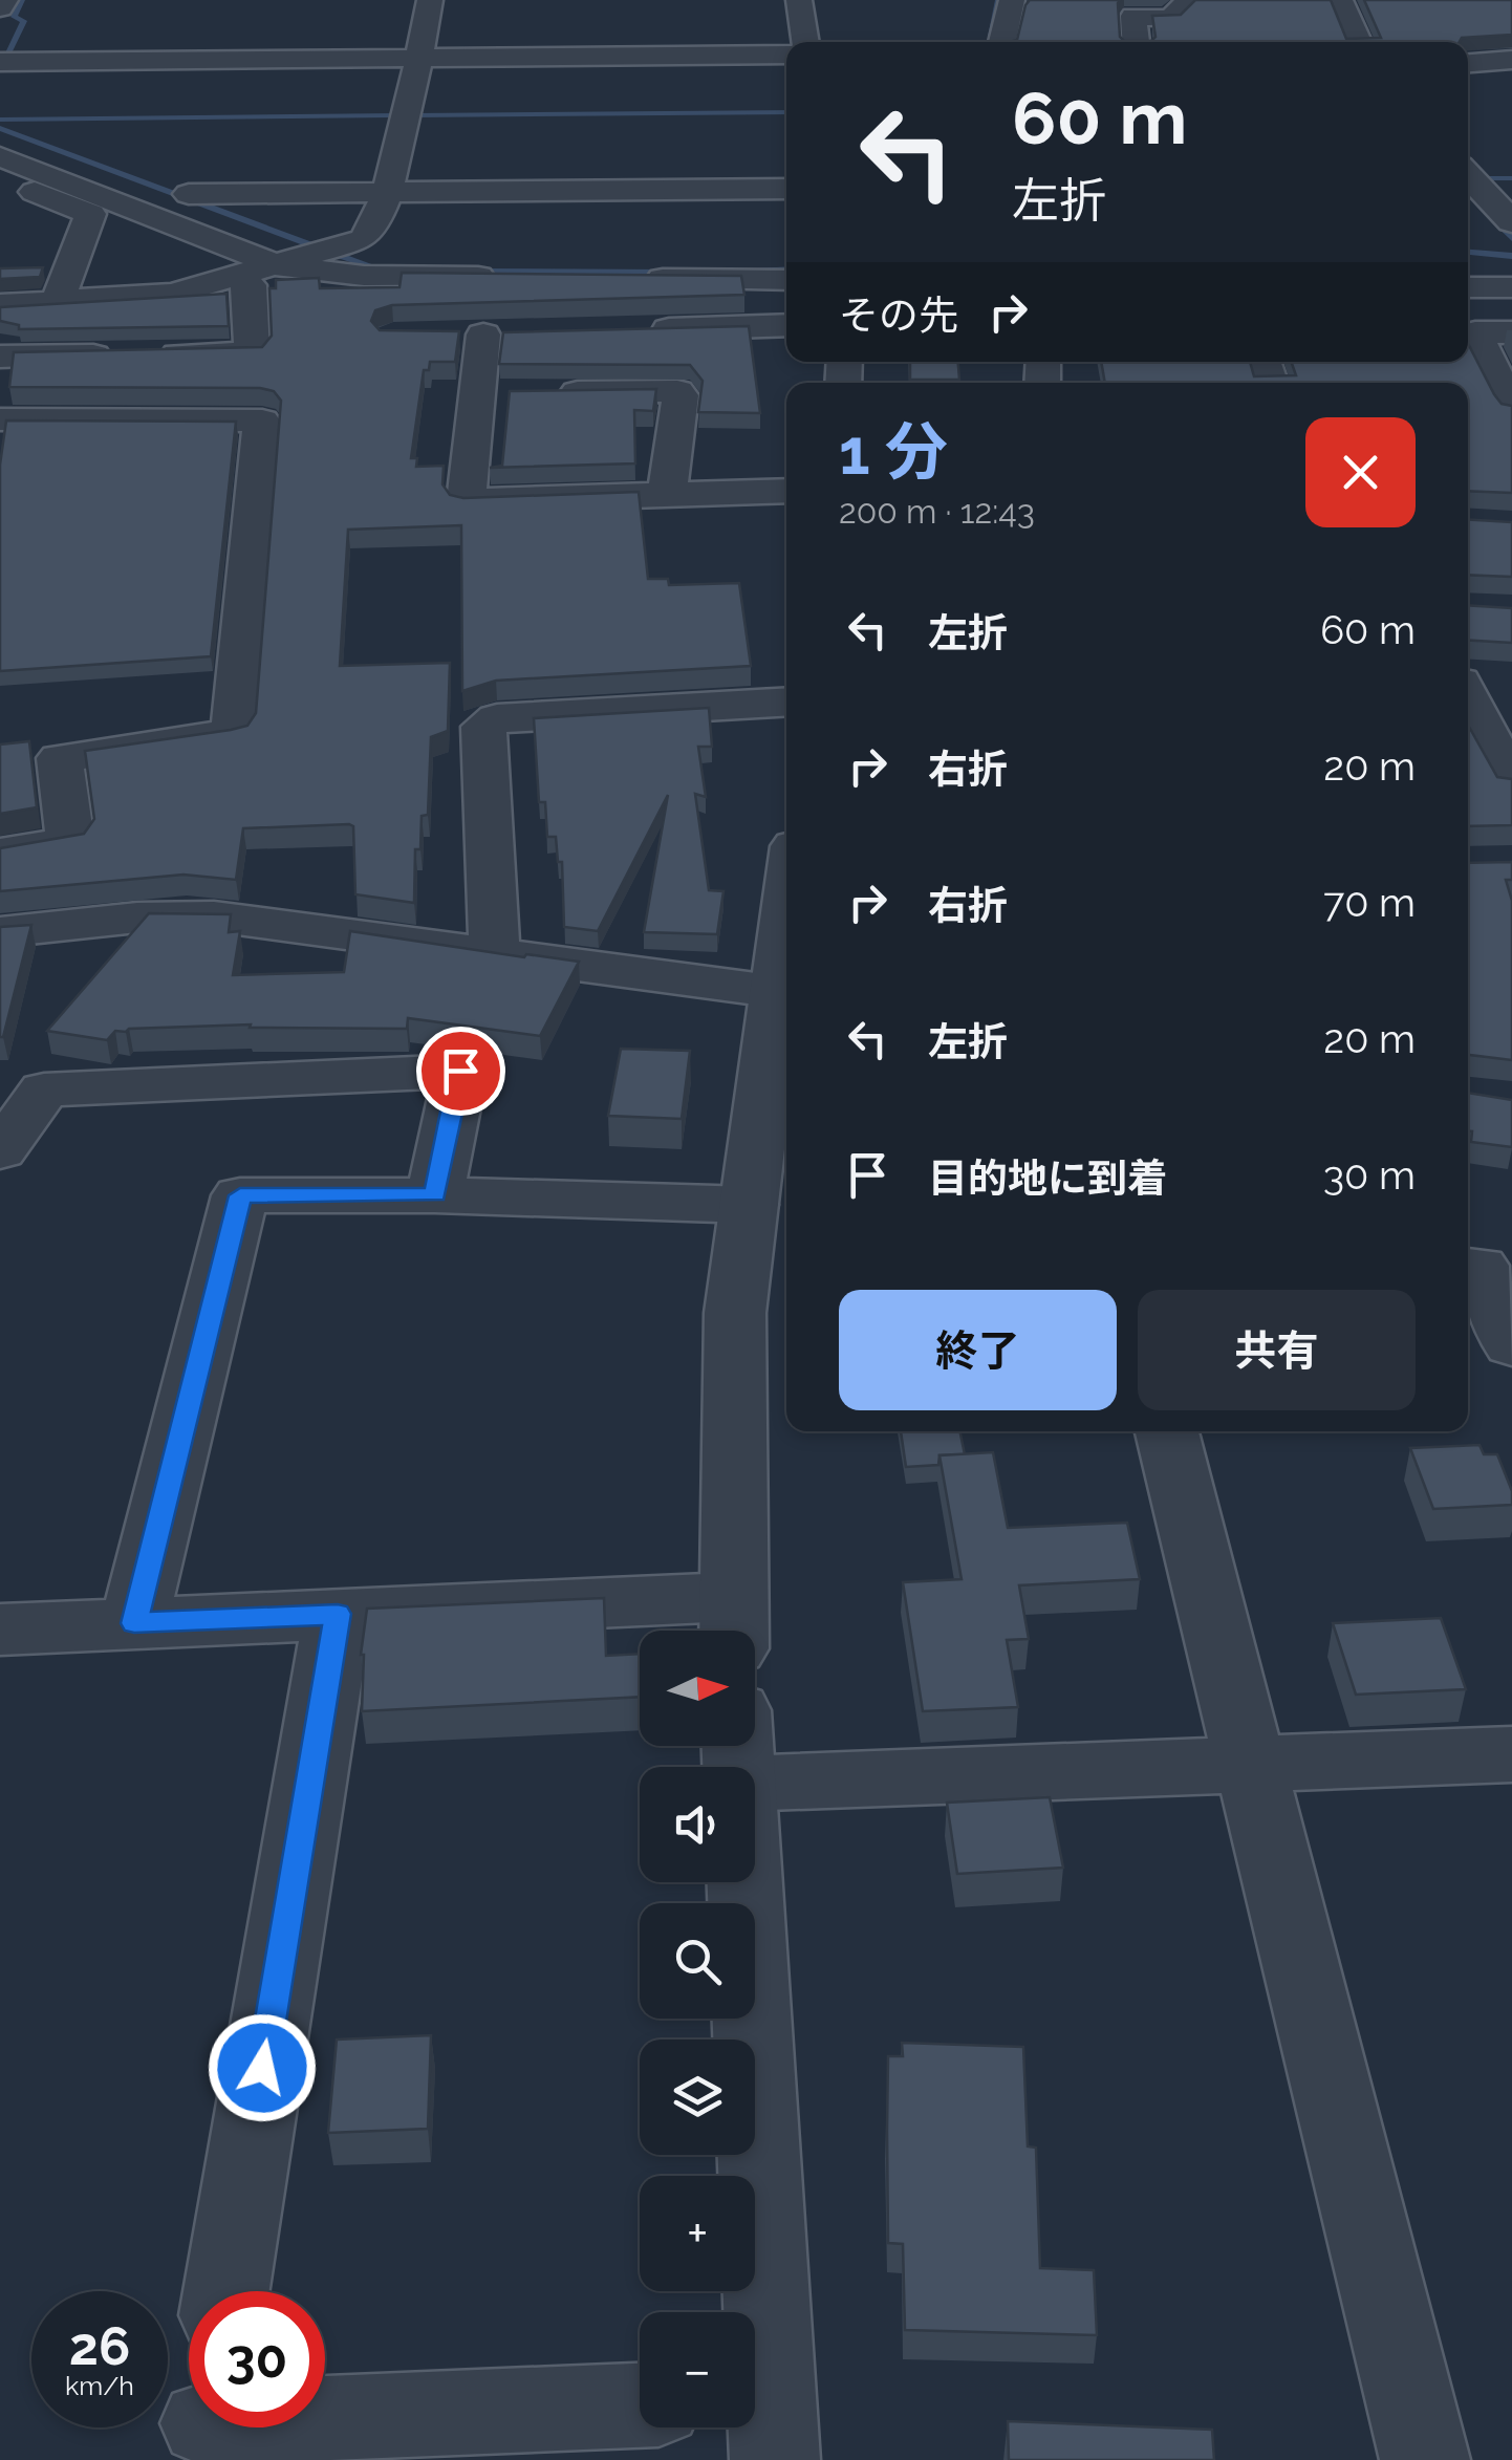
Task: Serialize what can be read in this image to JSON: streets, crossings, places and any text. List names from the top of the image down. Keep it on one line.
{"north":"right","page":{"turn":["60 m","左折"],"then":"その先","heading":["1 分","200 m · 12:43"],"list":[{"name":"左折","value":"60 m"},{"name":"右折","value":"20 m"},{"name":"右折","value":"70 m"},{"name":"左折","value":"20 m"},{"name":"目的地に到着","value":"30 m"}],"buttons":["終了","共有"],"map_buttons":["+","−"],"speed":"26 km/h","limit":"30"}}
